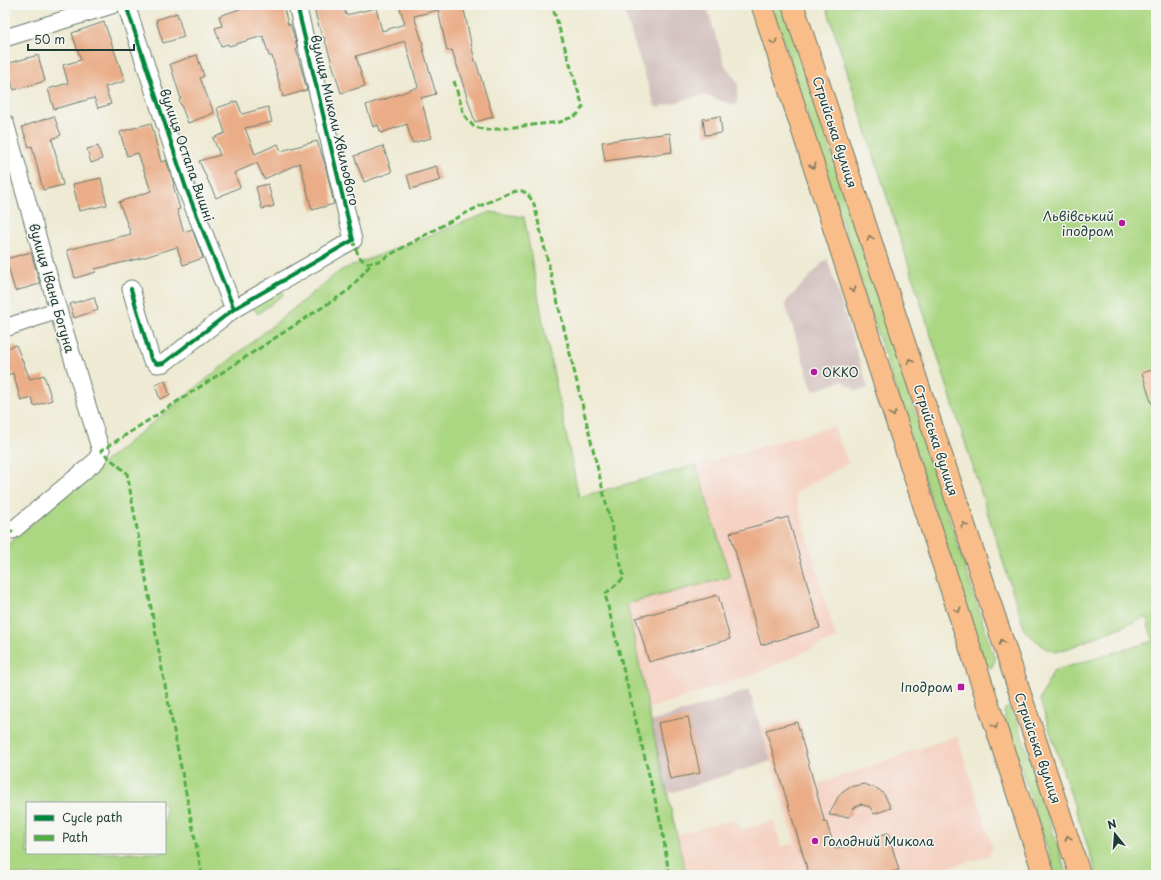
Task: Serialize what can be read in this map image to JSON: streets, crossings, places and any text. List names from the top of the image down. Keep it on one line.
{"streets":{"main road":["Стрийська вулиця"],"street":["вулиця Миколи Хвильового","вулиця Остапа Вишні","вулиця Івана Богуна"]},"crossings":[["вулиця Миколи Хвильового","вулиця Остапа Вишні"]],"places":{"other":["Львівський іподром","ОККО","Голодний Микола"],"transit":["Іподром"]},"legend":["Cycle path","Path"],"scale_bar":"50 m","north":"top"}
